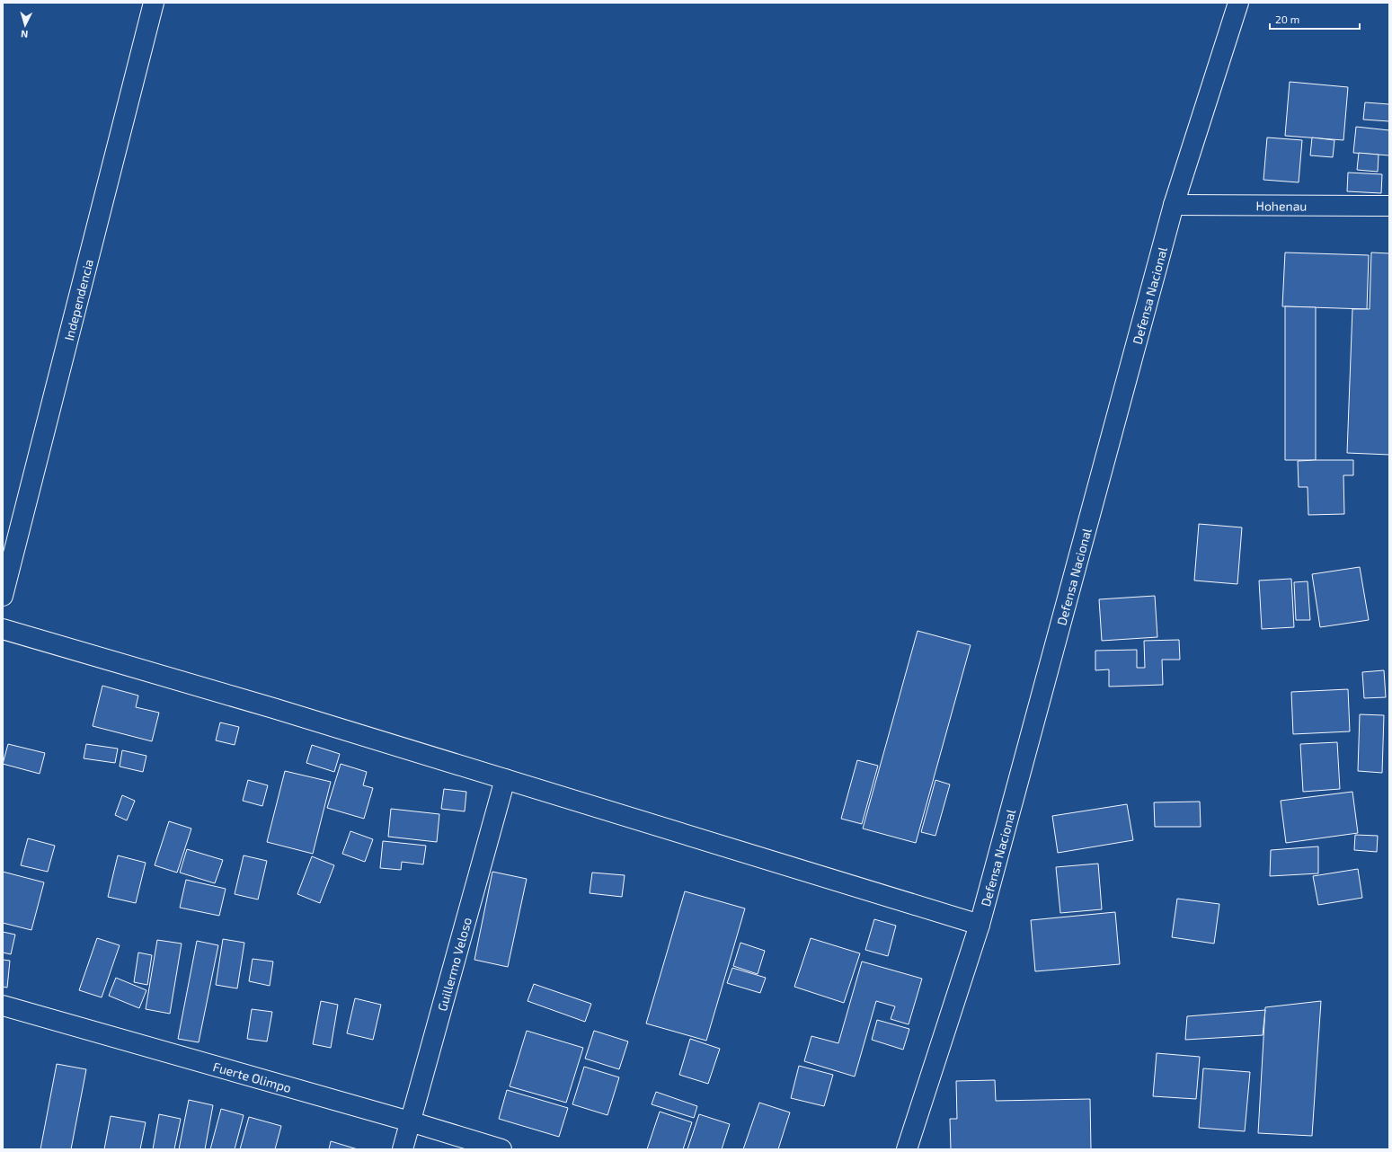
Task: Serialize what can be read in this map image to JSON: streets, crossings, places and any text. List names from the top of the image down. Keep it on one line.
{"streets":{"street":["Hohenau","Defensa Nacional","Independencia","Guillermo Veloso","Fuerte Olimpo"]},"crossings":[["Hohenau","Defensa Nacional"],["Guillermo Veloso","Fuerte Olimpo"]],"scale_bar":"20 m","north":"bottom"}
